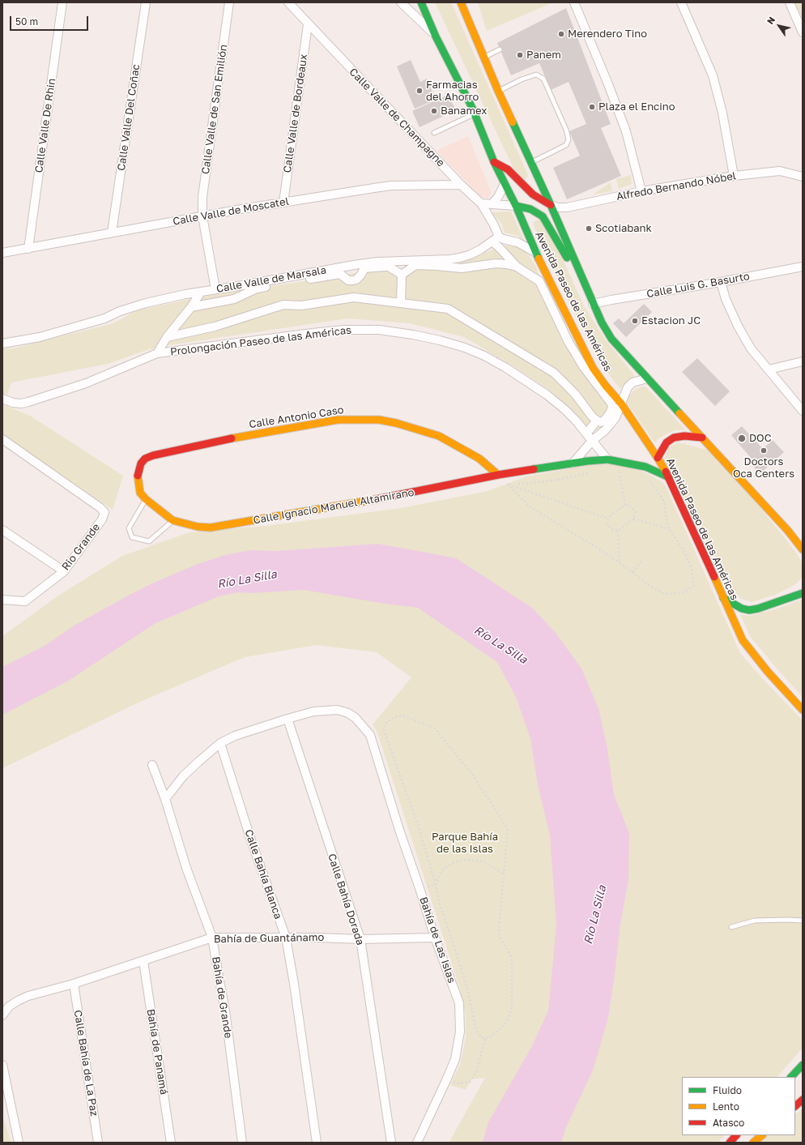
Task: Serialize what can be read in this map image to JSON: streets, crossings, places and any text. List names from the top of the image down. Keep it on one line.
{"streets":{"main road":["Avenida Paseo de las Américas","Calle Antonio Caso","Calle Ignacio Manuel Altamirano"],"street":["Calle Valle de San Emilión","Calle Valle de Bordeaux","Calle Valle Del Coñac","Calle Valle de Champagne","Calle Valle De Rhin","Alfredo Bernando Nóbel","Calle Valle de Moscatel","Calle Valle de Marsala","Calle Luis G. Basurto","Prolongación Paseo de las Américas","Rio Grande","Calle Bahía Blanca","Calle Bahía Dorada","Bahía de Guantánamo","Bahía de Las Islas","Bahía de Grande","Bahía de Panamá","Calle Bahía de La Paz"]},"crossings":[["Calle Valle de San Emilión","Calle Valle de Moscatel"],["Calle Valle de San Emilión","Calle Valle de Marsala"],["Calle Valle de Bordeaux","Calle Valle de Champagne"],["Calle Valle de Bordeaux","Calle Valle de Moscatel"],["Calle Valle Del Coñac","Calle Valle de Moscatel"],["Calle Valle de Champagne","Calle Valle de Moscatel"],["Calle Valle de Champagne","Calle Valle de Marsala"],["Calle Valle De Rhin","Calle Valle de Moscatel"],["Alfredo Bernando Nóbel","Avenida Paseo de las Américas"],["Calle Luis G. Basurto","Avenida Paseo de las Américas"],["Avenida Paseo de las Américas","Calle Ignacio Manuel Altamirano"],["Prolongación Paseo de las Américas","Calle Ignacio Manuel Altamirano"],["Calle Antonio Caso","Calle Ignacio Manuel Altamirano"],["Calle Bahía Blanca","Bahía de Guantánamo"],["Calle Bahía Blanca","Bahía de Las Islas"],["Calle Bahía Dorada","Bahía de Guantánamo"],["Calle Bahía Dorada","Bahía de Las Islas"],["Bahía de Guantánamo","Bahía de Las Islas"],["Bahía de Guantánamo","Bahía de Grande"],["Bahía de Guantánamo","Bahía de Panamá"],["Bahía de Guantánamo","Calle Bahía de La Paz"],["Bahía de Las Islas","Bahía de Grande"]],"water":["Río La Silla"],"parks":["Parque Bahía de las Islas"],"places":["Merendero Tino","Panem","Farmacias del Ahorro","Plaza el Encino","Banamex","Scotiabank","Estacion JC","DOC","Doctors Oca Centers"],"legend":["Fluido","Lento","Atasco"],"scale_bar":"50 m","north":"top left"}
